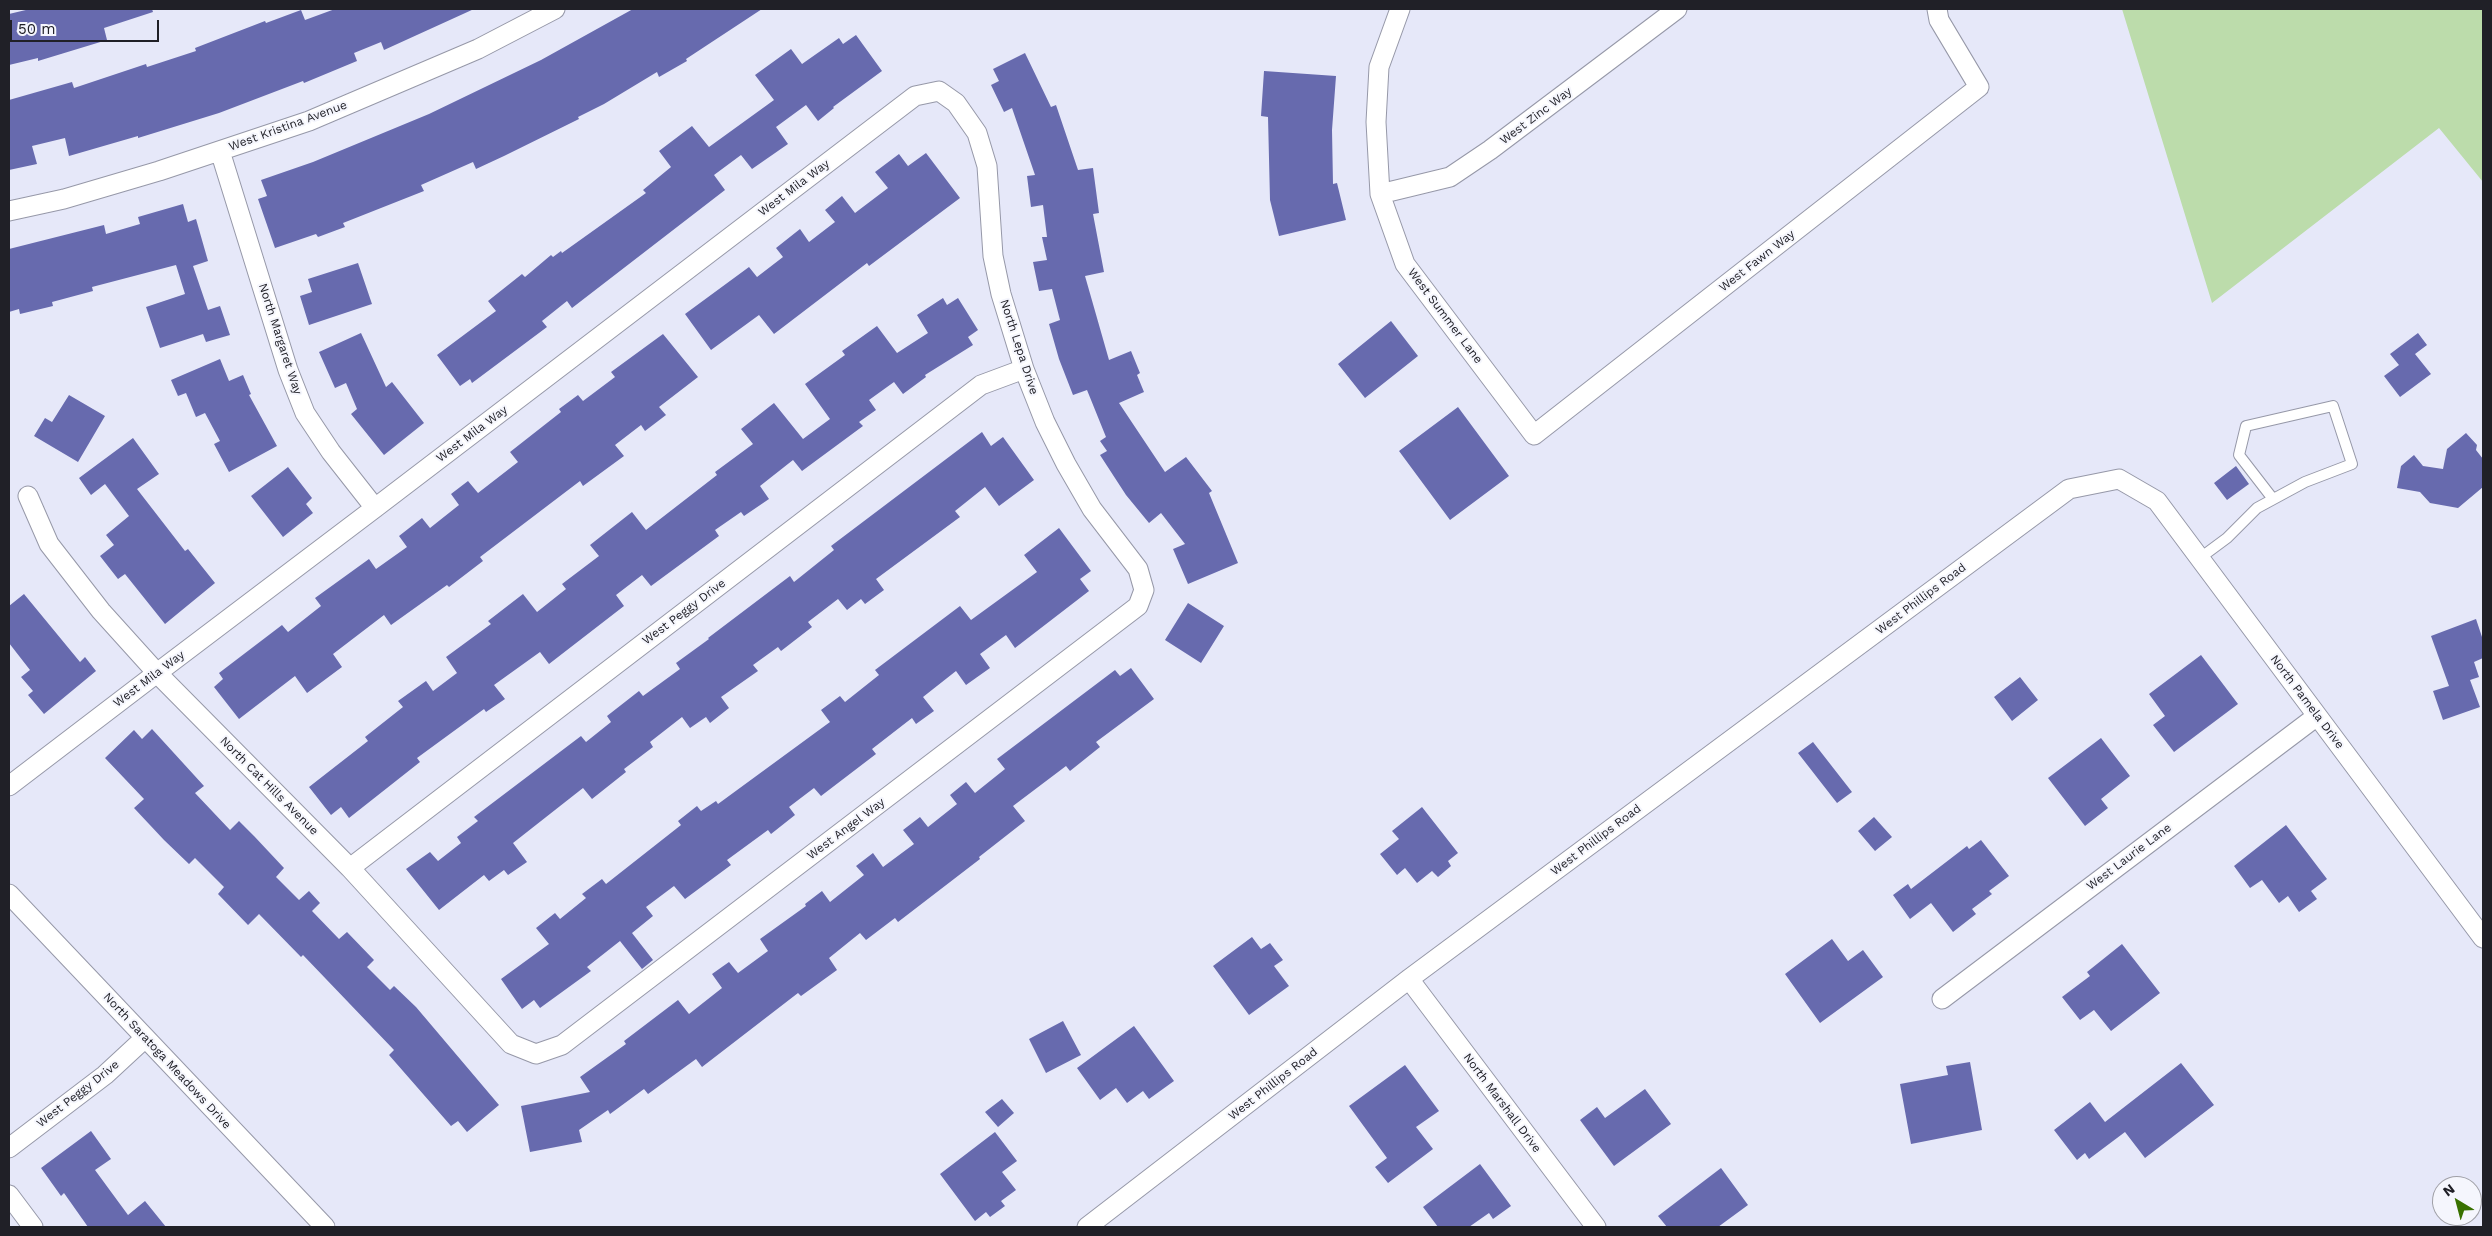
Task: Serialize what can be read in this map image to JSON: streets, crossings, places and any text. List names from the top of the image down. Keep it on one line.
{"streets":{"street":["West Zinc Way","West Kristina Avenue","West Mila Way","West Fawn Way","West Summer Lane","North Margaret Way","North Lepa Drive","West Phillips Road","West Peggy Drive","North Pamela Drive","North Cat Hills Avenue","West Angel Way","West Laurie Lane","North Saratoga Meadows Drive","North Marshall Drive"]},"crossings":[["West Zinc Way","West Summer Lane"],["West Kristina Avenue","North Margaret Way"],["West Mila Way","North Margaret Way"],["West Mila Way","North Lepa Drive"],["West Mila Way","North Cat Hills Avenue"],["West Fawn Way","West Summer Lane"],["North Lepa Drive","West Peggy Drive"],["North Lepa Drive","West Angel Way"],["West Phillips Road","North Pamela Drive"],["West Phillips Road","North Marshall Drive"],["West Peggy Drive","North Cat Hills Avenue"],["West Peggy Drive","North Saratoga Meadows Drive"],["North Pamela Drive","West Laurie Lane"],["North Cat Hills Avenue","West Angel Way"]],"scale_bar":"50 m","north":"top left"}
